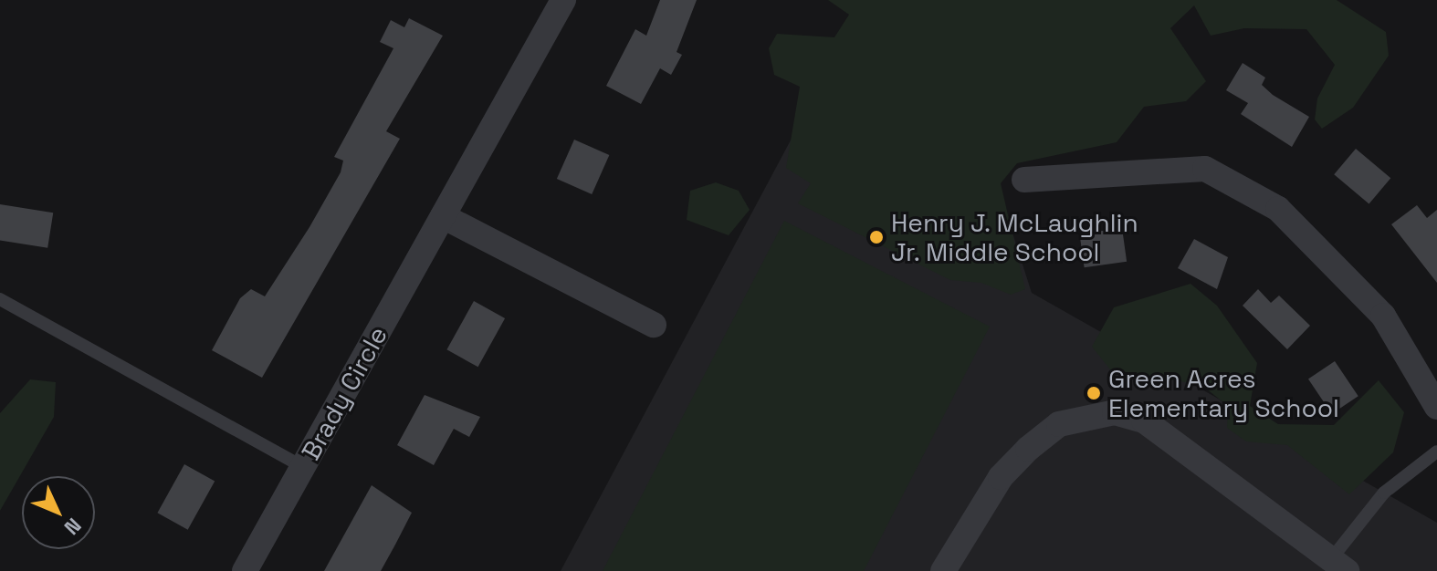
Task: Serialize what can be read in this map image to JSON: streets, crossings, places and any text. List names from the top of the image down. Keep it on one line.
{"streets":{"street":["Brady Circle"]},"places":["Henry J. McLaughlin Jr. Middle School","Green Acres Elementary School"],"north":"bottom right"}
